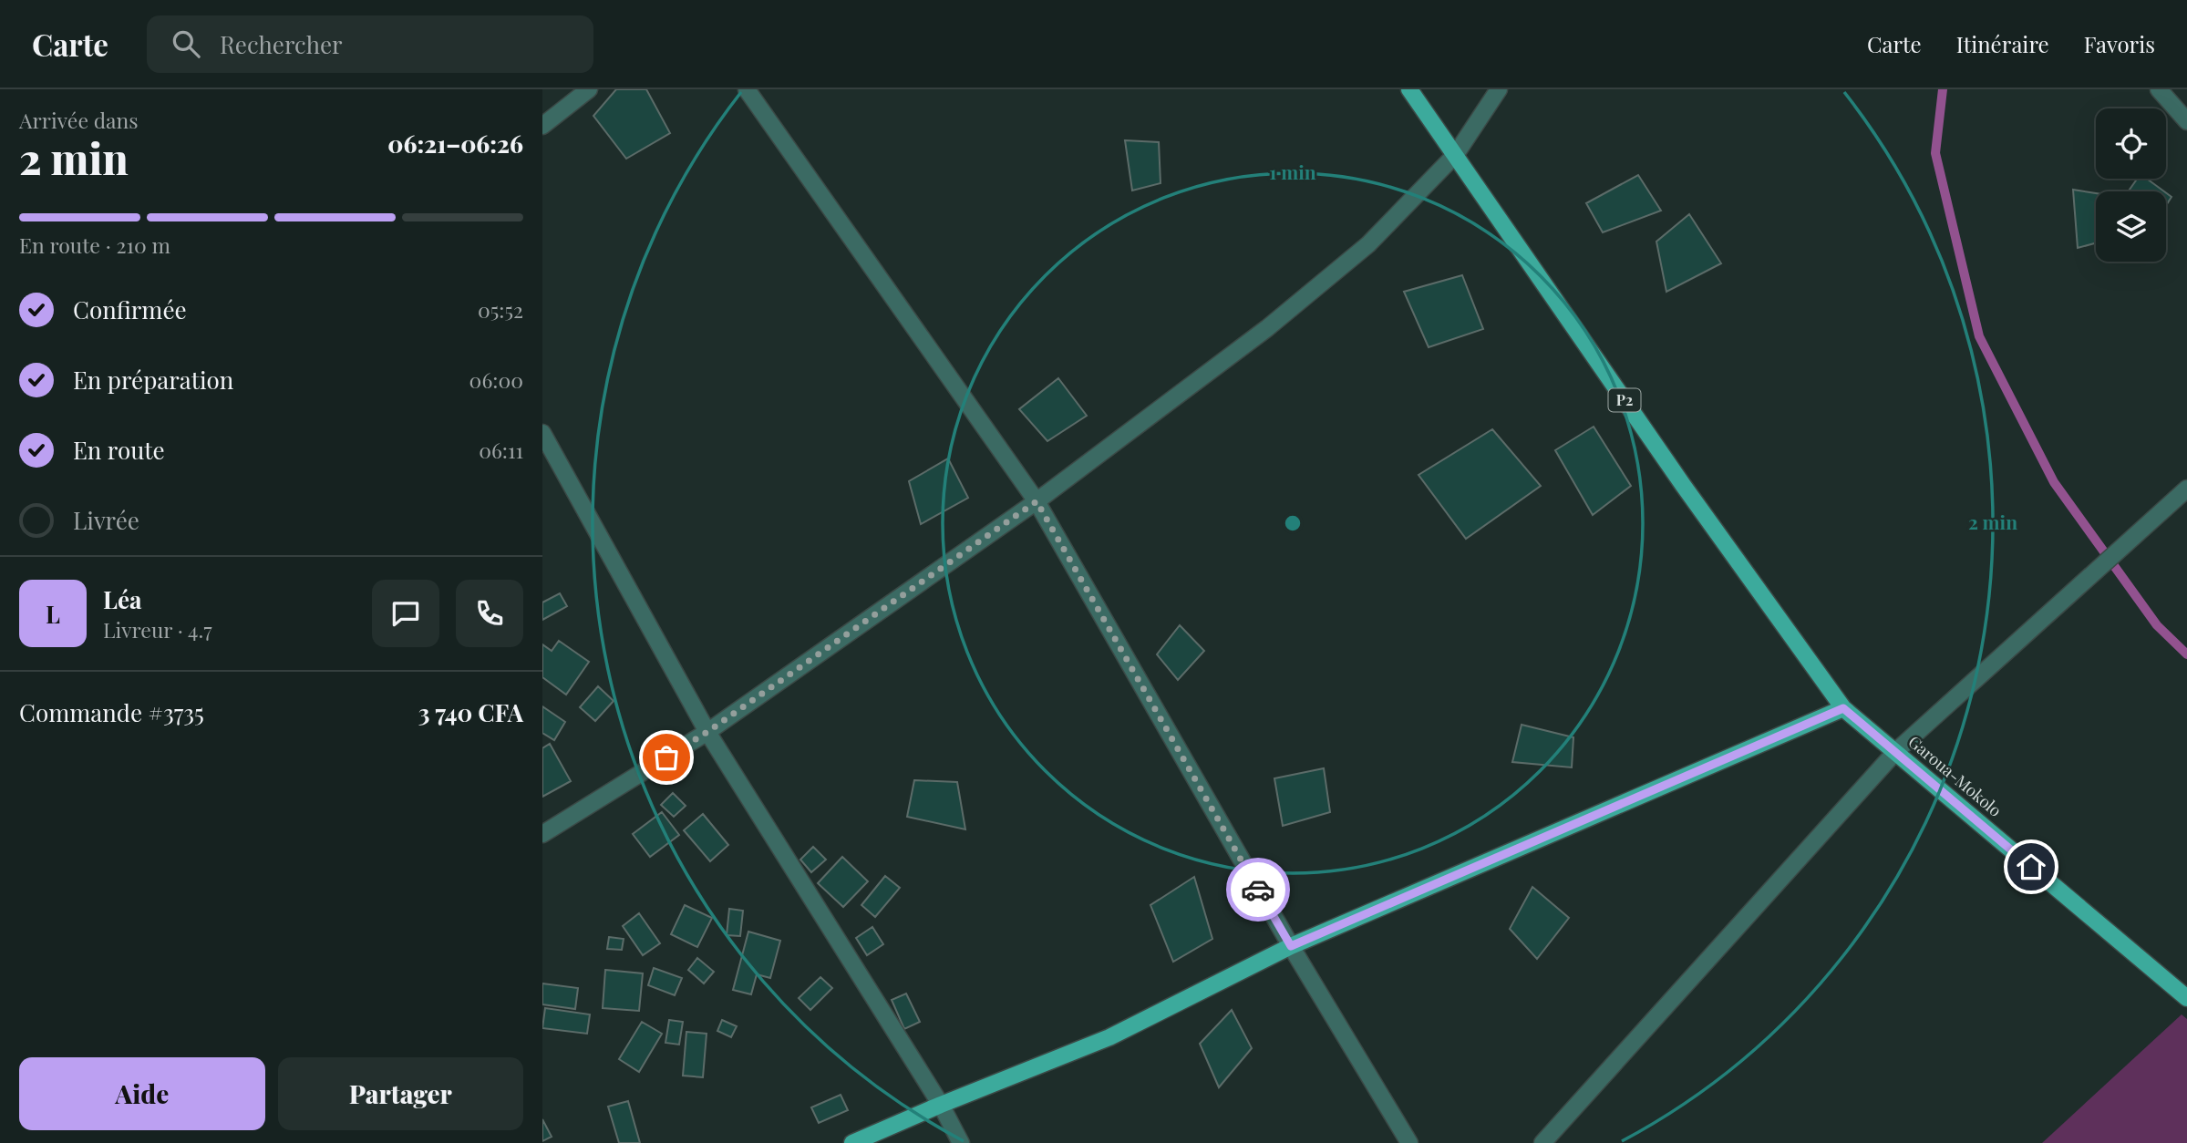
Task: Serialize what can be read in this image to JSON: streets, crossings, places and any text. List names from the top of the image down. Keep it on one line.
{"streets":{"main road":["P2","Garoua-Mokolo"]},"crossings":[["P2","Garoua-Mokolo"]],"page":{"header":"Carte","search":"Rechercher","nav":["Carte","Itinéraire","Favoris"],"heading":["2 min","Arrivée dans","06:21–06:26"],"panel":["Léa","Livreur · 4.7","Commande #3735","3 740 CFA"],"bar":"En route · 210 m","list":[["Confirmée","05:52"],["En préparation","06:00"],["En route","06:11"],"Livrée"],"round":"L","buttons":["Aide","Partager"]},"rings":["1 min","2 min"]}
